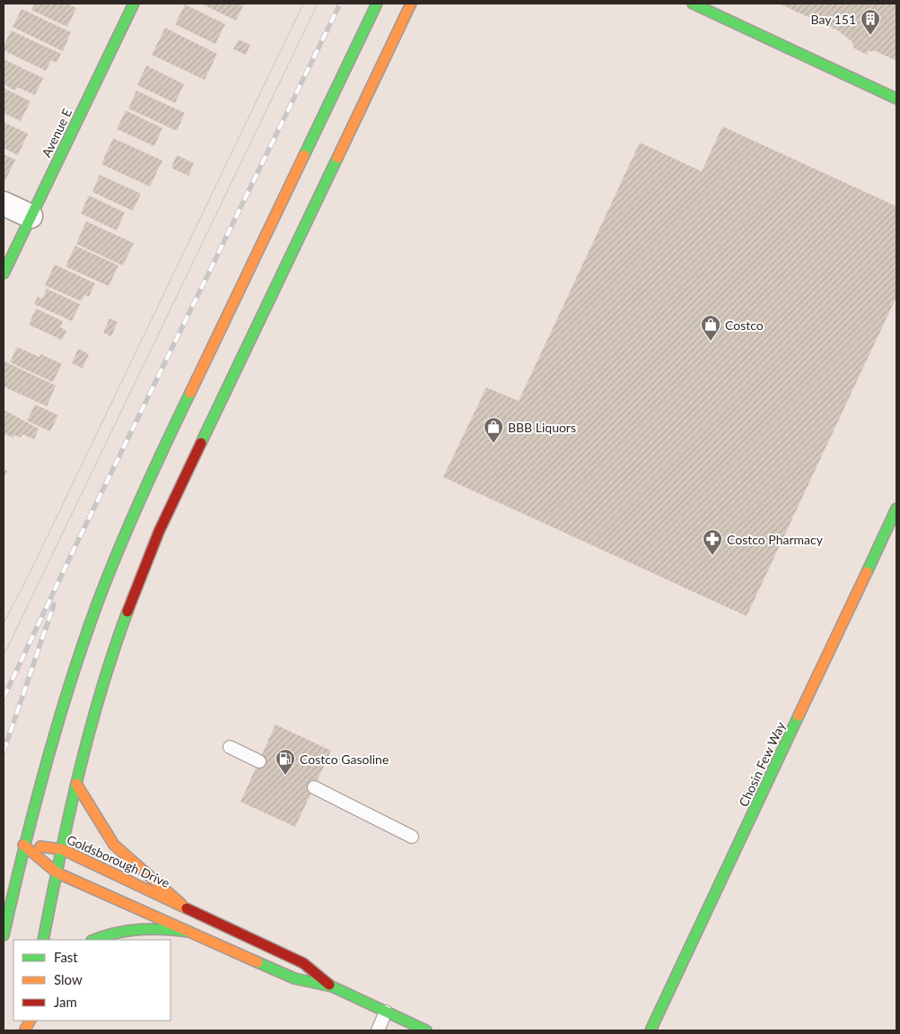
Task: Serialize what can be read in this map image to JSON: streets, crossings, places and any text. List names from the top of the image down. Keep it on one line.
{"streets":{"main road":["Avenue E","Chosin Few Way","Goldsborough Drive"]},"places":{"building":["Bay 151"],"shop":["Costco","BBB Liquors"],"pharmacy":["Costco Pharmacy"],"fuel station":["Costco Gasoline"]},"legend":["Fast","Slow","Jam"]}
